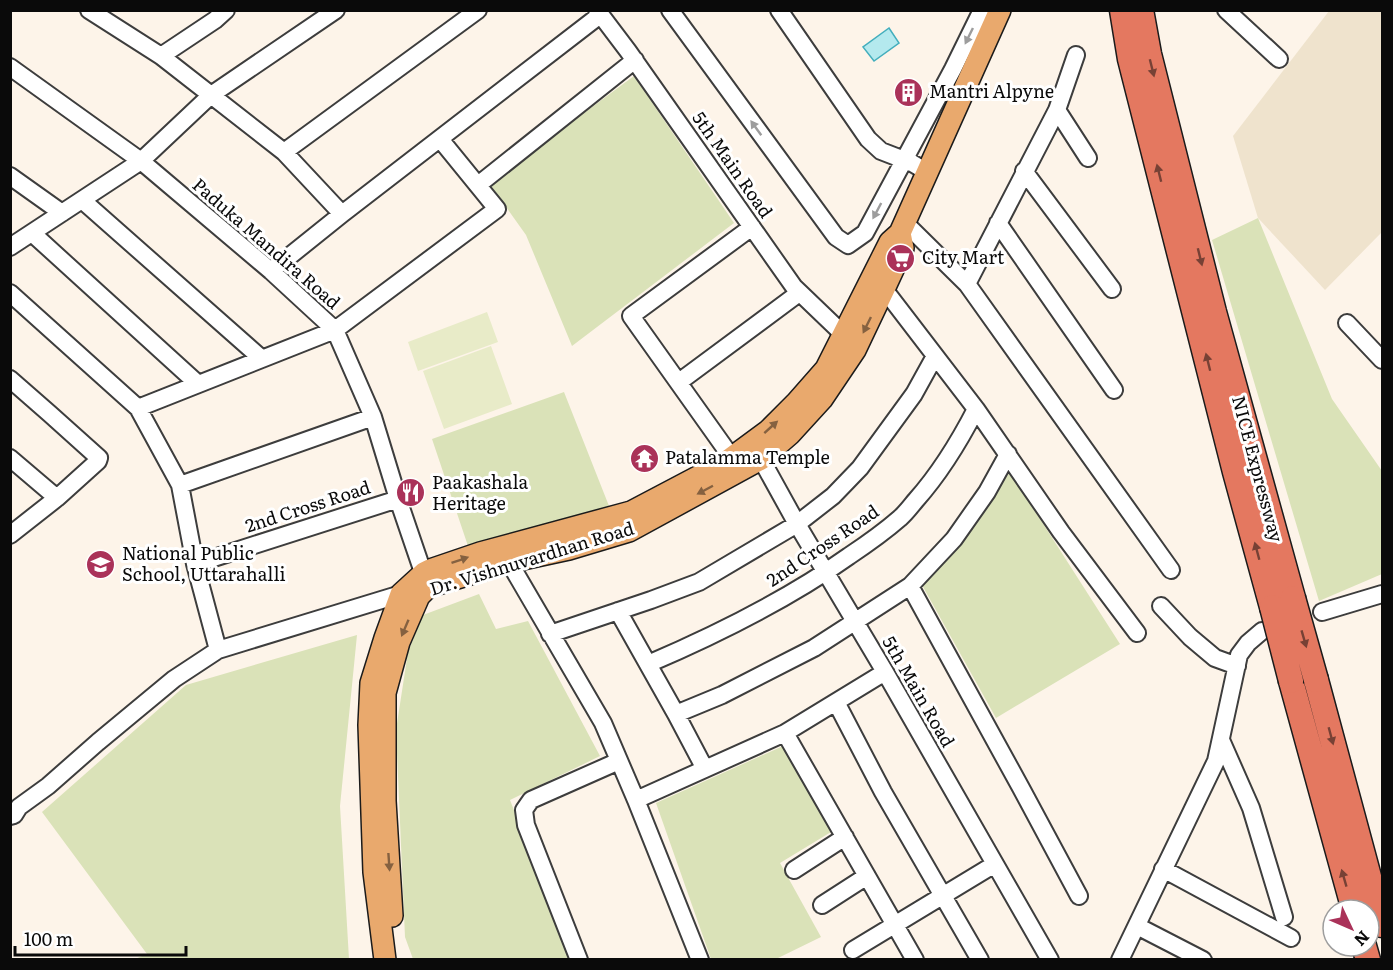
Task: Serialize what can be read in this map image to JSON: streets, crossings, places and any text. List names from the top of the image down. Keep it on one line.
{"streets":{"highway":["NICE Expressway"],"main road":["Dr. Vishnuvardhan Road"],"street":["5th Main Road","Paduka Mandira Road","2nd Cross Road"]},"crossings":[["5th Main Road","2nd Cross Road"],["5th Main Road","Dr. Vishnuvardhan Road"],["Paduka Mandira Road","2nd Cross Road"],["Paduka Mandira Road","Dr. Vishnuvardhan Road"]],"places":{"building":["Mantri Alpyne"],"supermarket":["City Mart"],"temple":["Patalamma Temple"],"restaurant":["Paakashala Heritage"],"school or university":["National Public School, Uttarahalli"]},"scale_bar":"100 m","north":"bottom right"}
